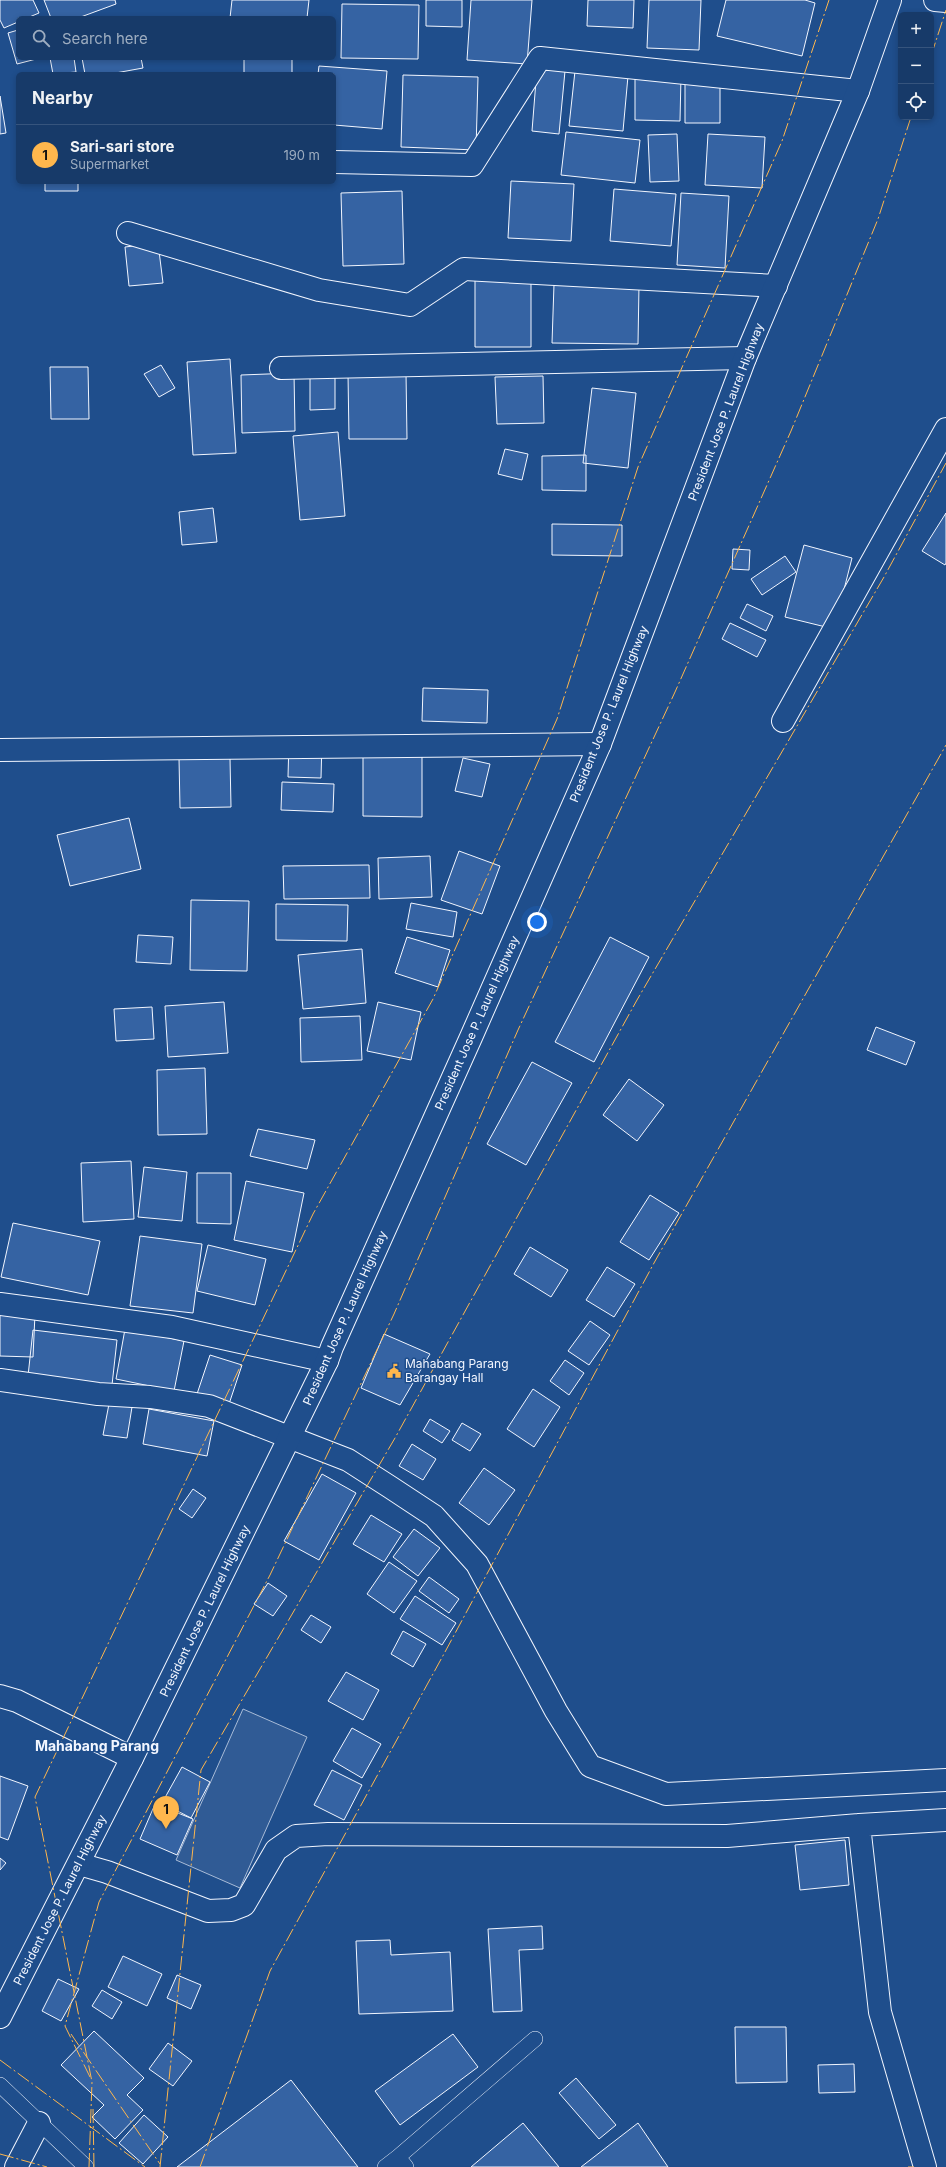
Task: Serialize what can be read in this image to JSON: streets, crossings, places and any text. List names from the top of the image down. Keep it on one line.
{"streets":{"main road":["President Jose P. Laurel Highway"]},"districts":["Mahabang Parang"],"places":{"public building":["Mahabang Parang Barangay Hall"]},"page":{"map_buttons":["+","−"],"search":"Search here","heading":"Nearby","list":[{"mark":"1","name":"Sari-sari store","note":"Supermarket","value":"190 m"}],"pins":"1"}}
